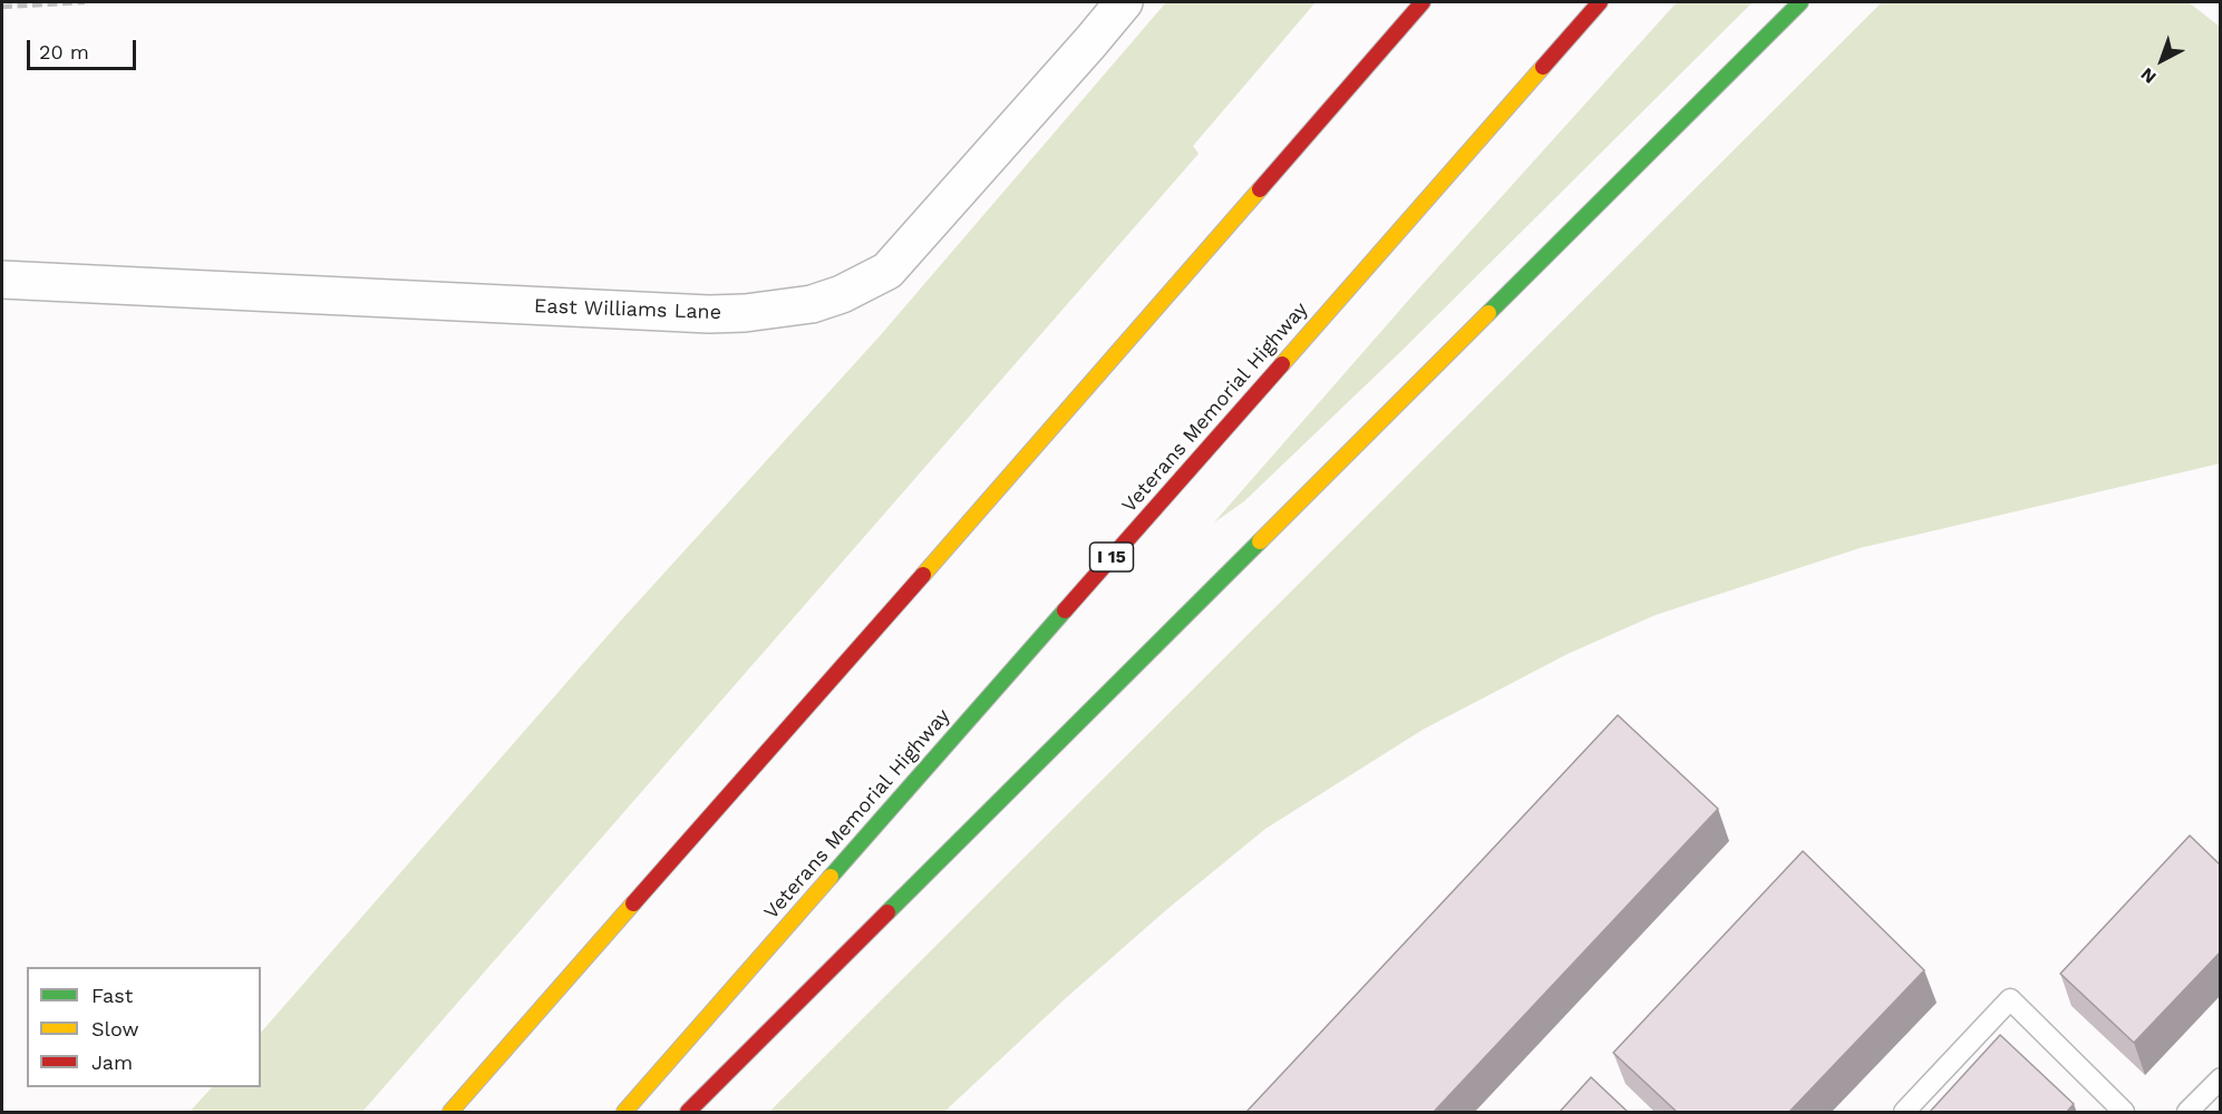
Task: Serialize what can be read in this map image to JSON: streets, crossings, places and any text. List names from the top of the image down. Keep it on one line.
{"streets":{"highway":["Veterans Memorial Highway","I 15"],"street":["East Williams Lane"]},"legend":["Fast","Slow","Jam"],"scale_bar":"20 m","north":"bottom left"}
